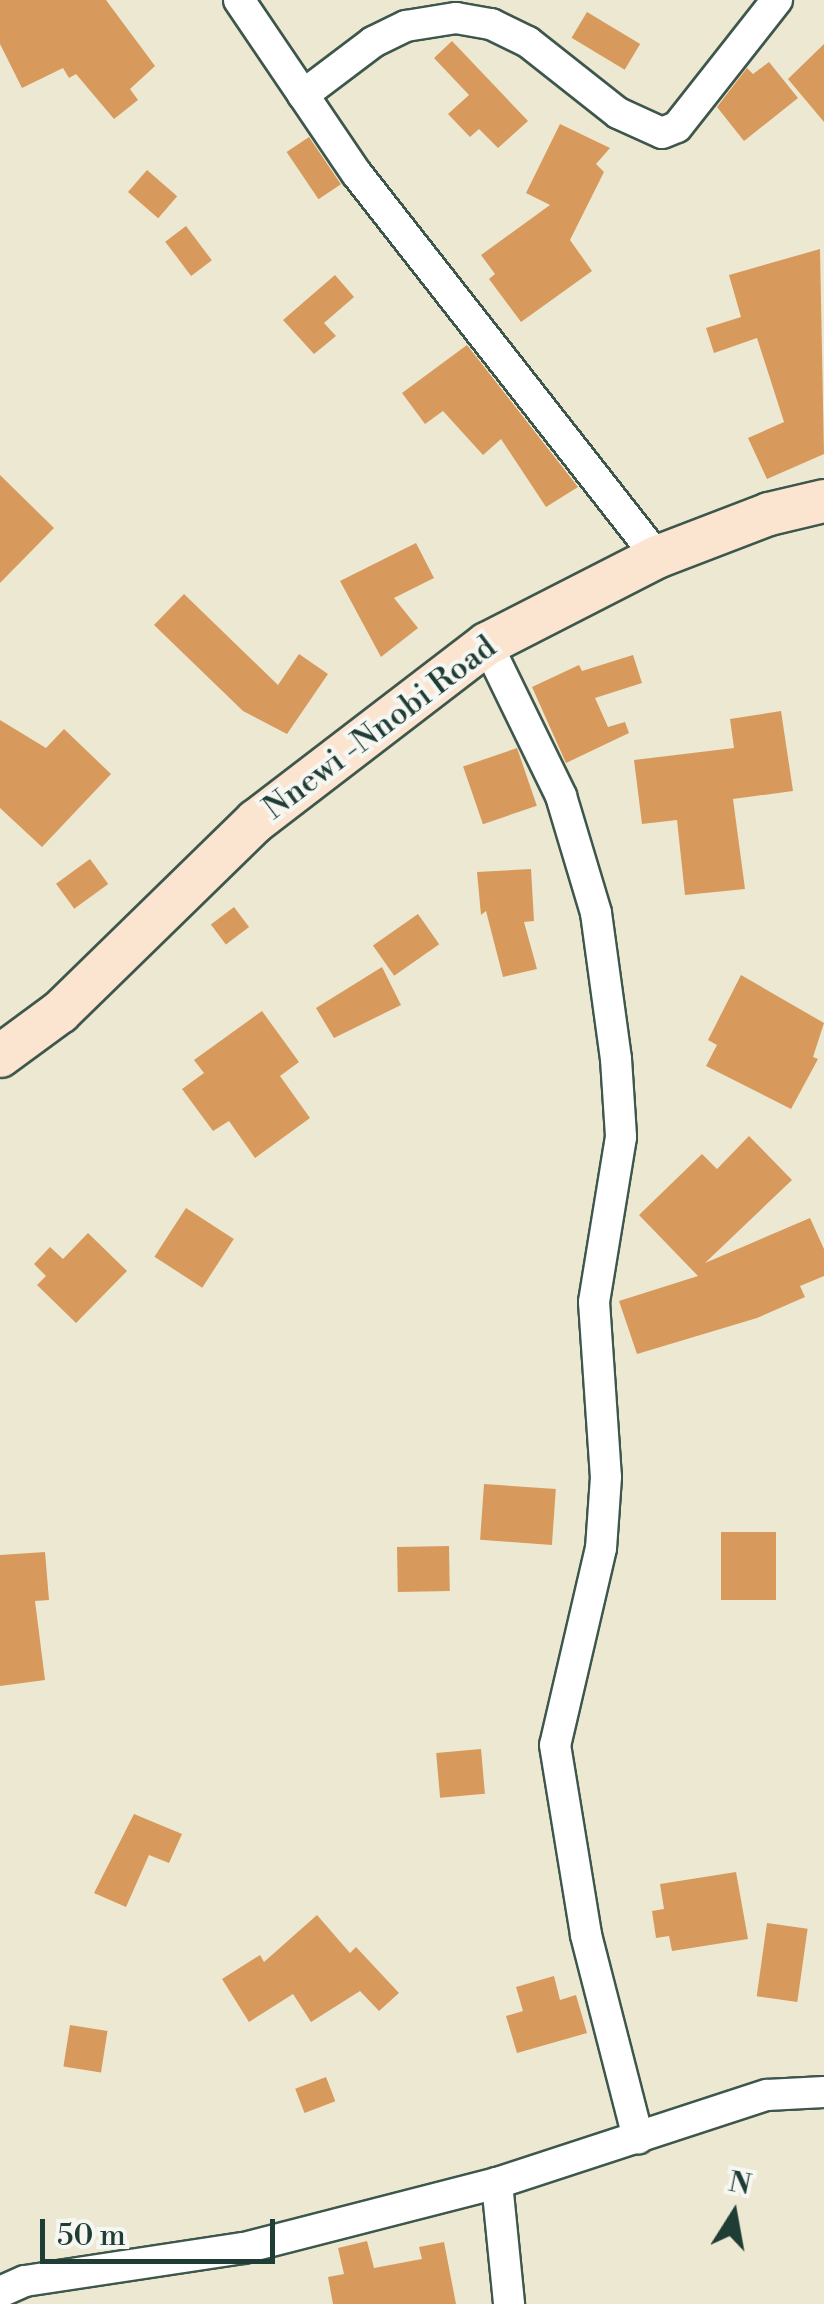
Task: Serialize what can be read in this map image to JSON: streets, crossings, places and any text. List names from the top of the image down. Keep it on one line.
{"streets":{"main road":["Nnewi -Nnobi Road"]},"scale_bar":"50 m","north":"top"}
